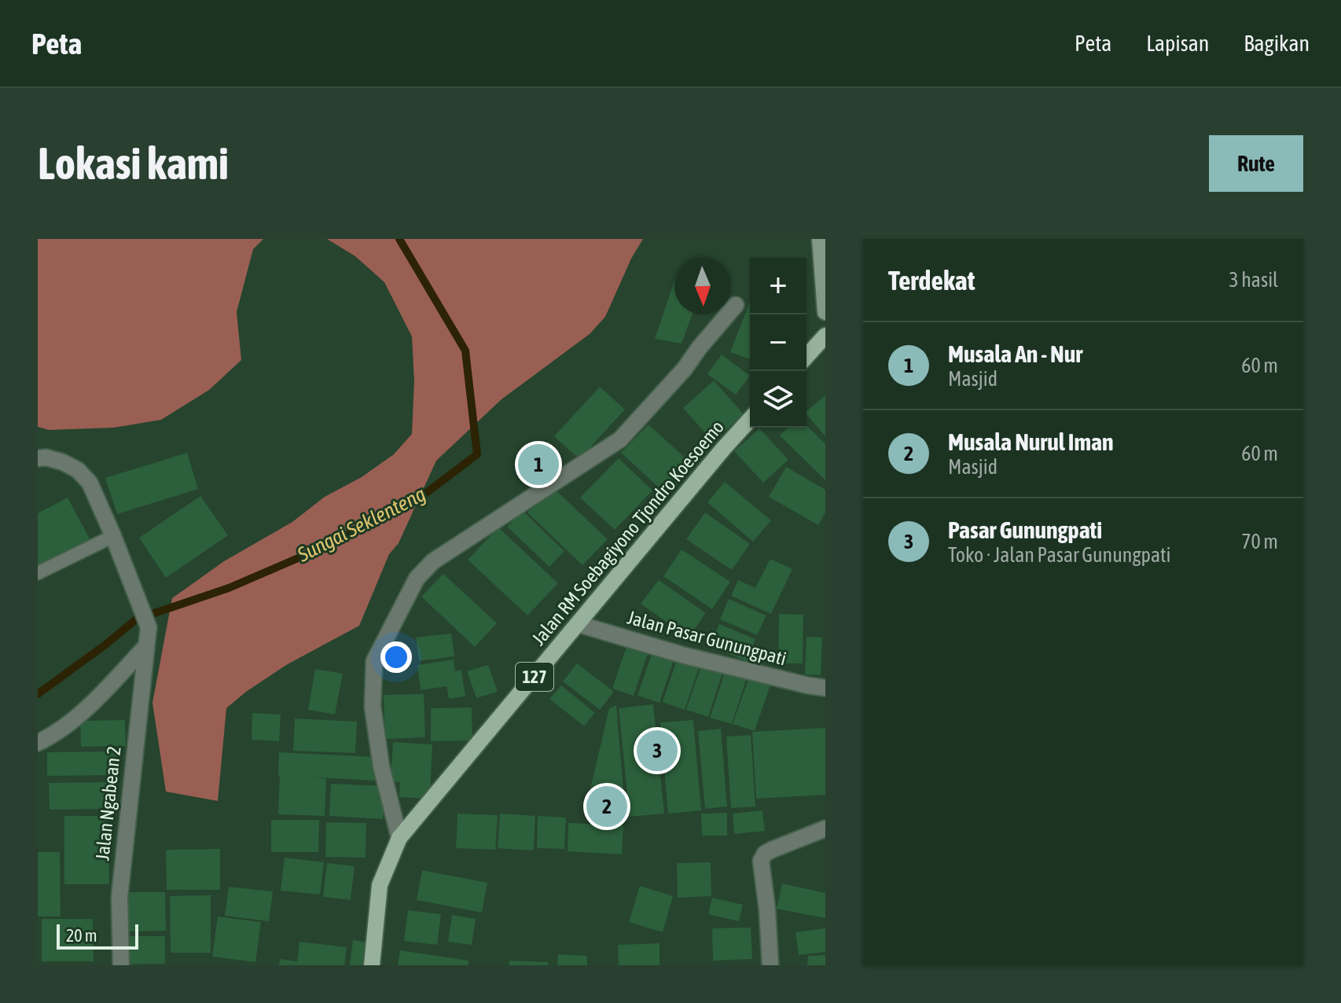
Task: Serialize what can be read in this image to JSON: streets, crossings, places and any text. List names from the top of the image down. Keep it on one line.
{"streets":{"main road":["Jalan RM Soebagiyono Tjondro Koesoemo","127"],"street":["Jalan Pasar Gunungpati","Jalan Ngabean 2"]},"crossings":[["Jalan RM Soebagiyono Tjondro Koesoemo","Jalan Pasar Gunungpati"]],"water":["Sungai Seklenteng"],"scale_bar":"20 m","north":"bottom","page":{"header":"Peta","nav":["Peta","Lapisan","Bagikan"],"buttons":"Rute","title":"Lokasi kami","heading":["Terdekat","3 hasil"],"map_buttons":["+","−"],"list":[{"mark":"1","name":"Musala An - Nur","note":"Masjid","value":"60 m"},{"mark":"2","name":"Musala Nurul Iman","note":"Masjid","value":"60 m"},{"mark":"3","name":"Pasar Gunungpati","note":"Toko · Jalan Pasar Gunungpati","value":"70 m"}],"pins":["1","3","2"],"scale":"20 m"}}
